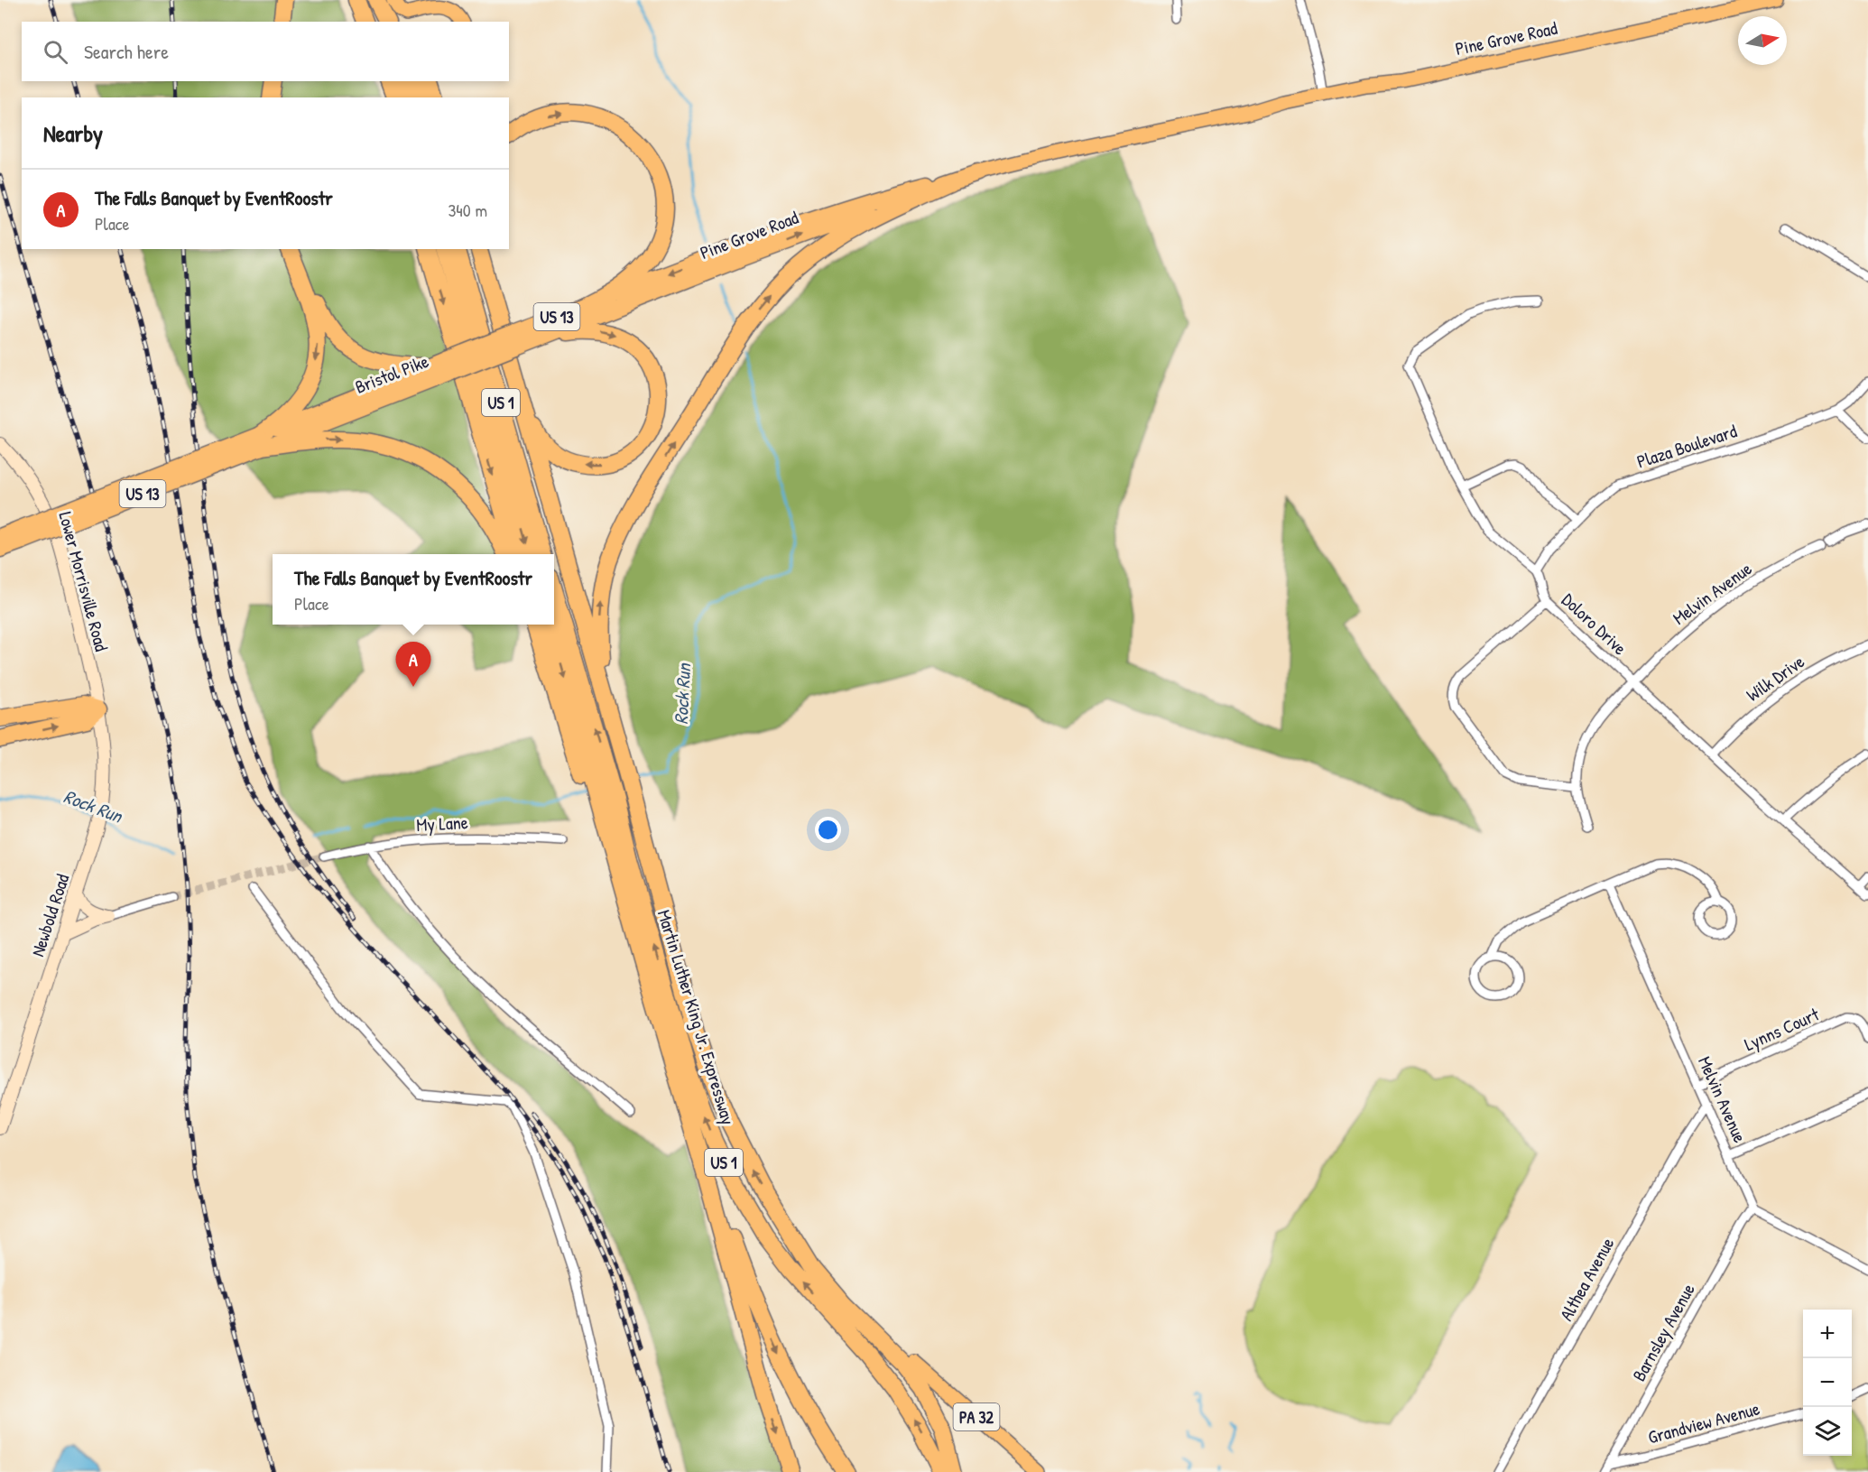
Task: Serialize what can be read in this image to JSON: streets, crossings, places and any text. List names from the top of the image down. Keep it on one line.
{"streets":{"highway":["Pine Grove Road","US 13","Bristol Pike","US 1","Martin Luther King Jr. Expressway"],"main road":["Lower Morrisville Road","Newbold Road","PA 32"],"street":["Plaza Boulevard","Melvin Avenue","Doloro Drive","Wilk Drive","My Lane","Lynns Court","Althea Avenue","Barnsley Avenue","Grandview Avenue"]},"crossings":[["Pine Grove Road","US 13"],["Pine Grove Road","Bristol Pike"],["US 13","Bristol Pike"],["Plaza Boulevard","Doloro Drive"],["Lower Morrisville Road","Newbold Road"],["Melvin Avenue","Doloro Drive"],["Melvin Avenue","Lynns Court"],["Melvin Avenue","Althea Avenue"],["Melvin Avenue","Barnsley Avenue"],["Doloro Drive","Wilk Drive"],["Barnsley Avenue","Grandview Avenue"]],"water":["Rock Run"],"north":"right","page":{"search":"Search here","heading":"Nearby","list":[{"mark":"A","name":"The Falls Banquet by EventRoostr","note":"Place","value":"340 m"}],"popup":["The Falls Banquet by EventRoostr","Place"],"pins":"A","map_buttons":["+","−"]}}
